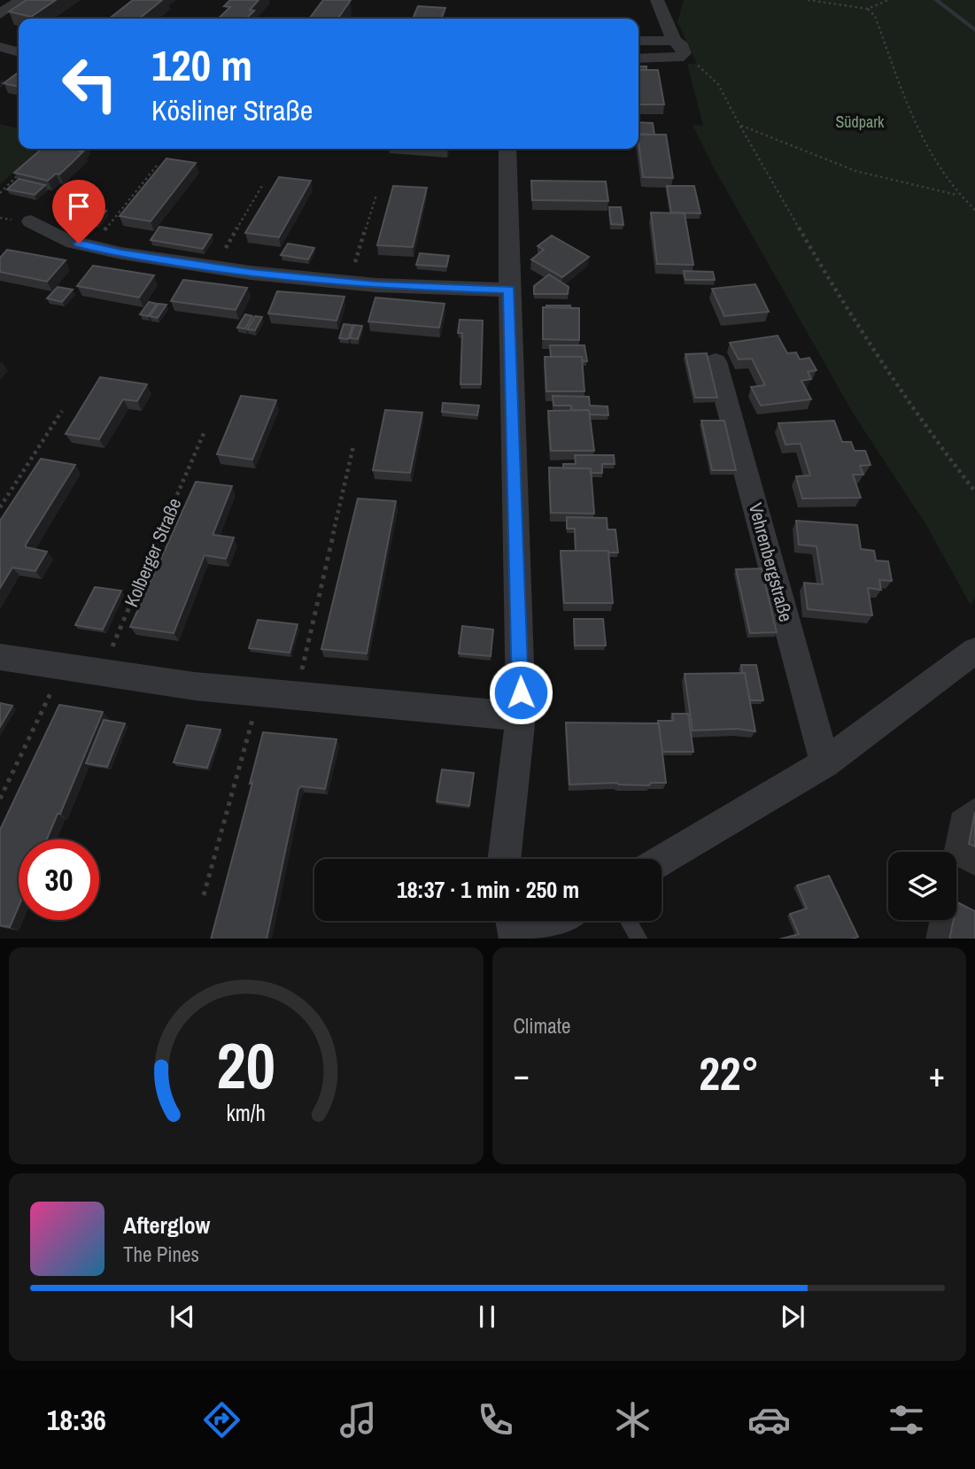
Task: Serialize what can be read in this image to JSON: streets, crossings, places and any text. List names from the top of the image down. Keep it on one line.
{"streets":{"street":["Vehrenbergstraße"],"path":["Kolberger Straße"]},"parks":["Südpark"],"page":{"turn":["120 m","Kösliner Straße"],"limit":"30","trip":"18:37 · 1 min · 250 m","tile":"Climate","heat":["−","22°","+"],"song":["Afterglow","The Pines"],"tabs":"18:36","gauge":["20","km/h"]}}
